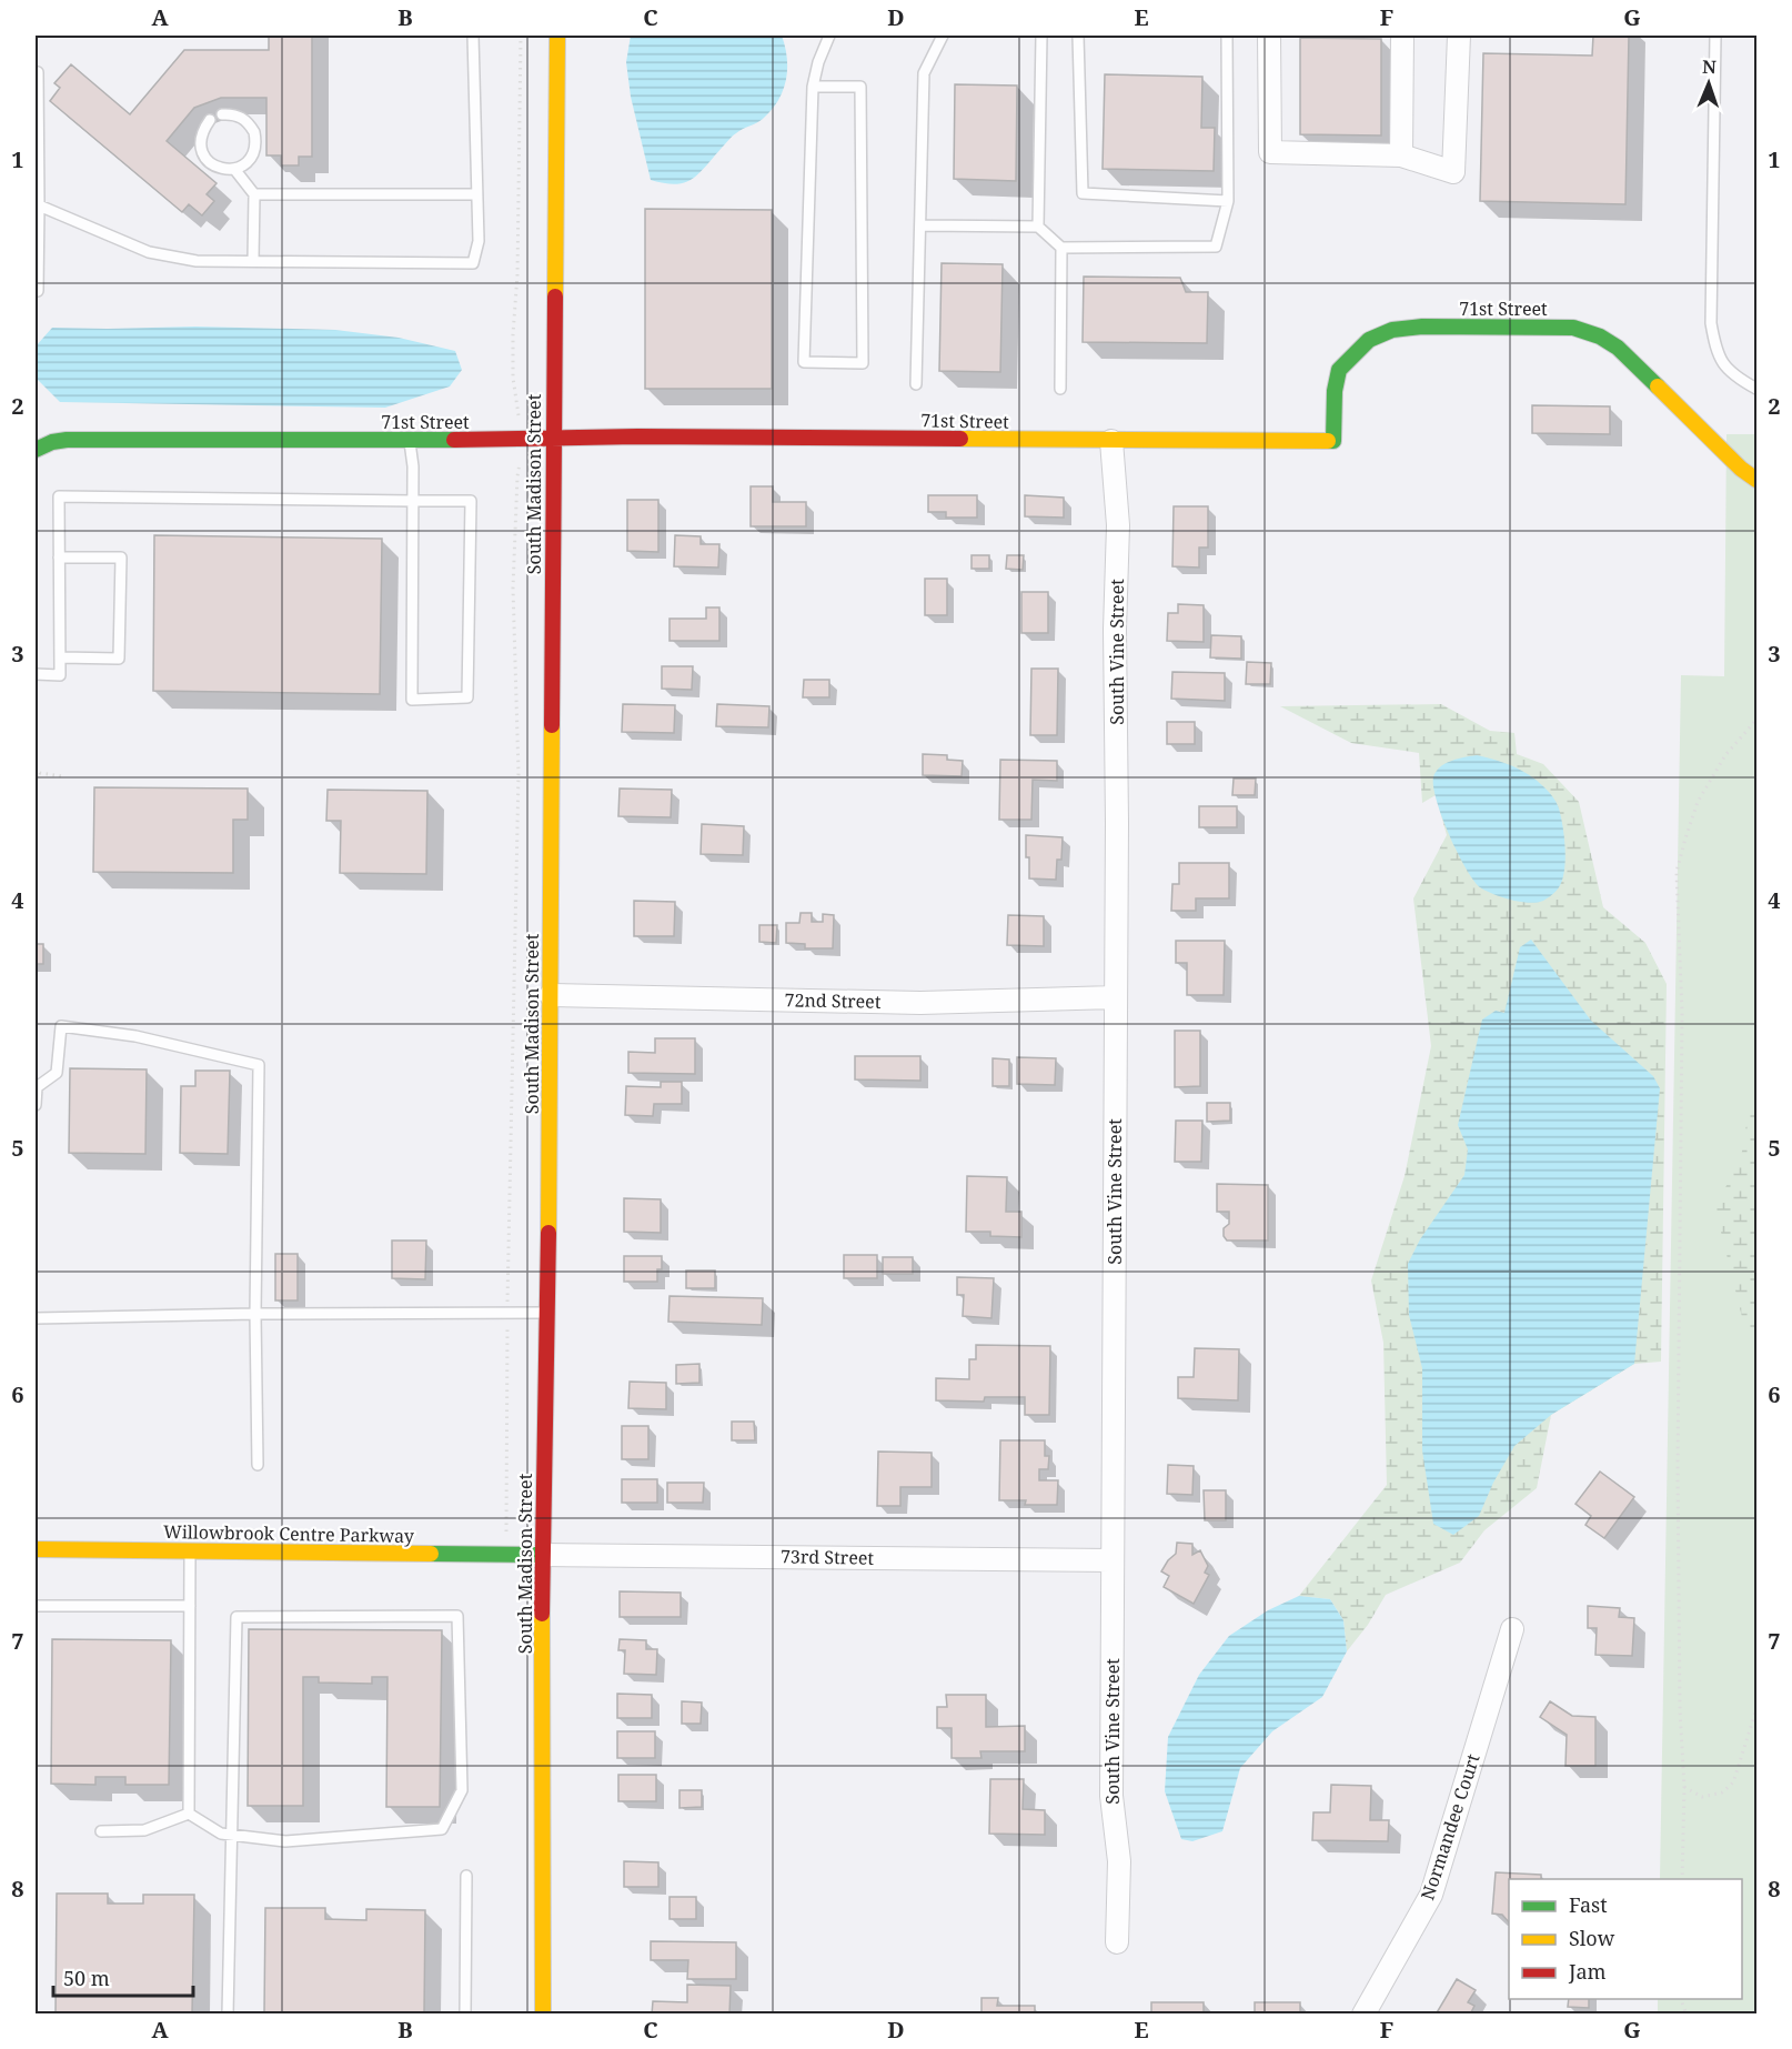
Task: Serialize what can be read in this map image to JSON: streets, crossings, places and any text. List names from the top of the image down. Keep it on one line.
{"streets":{"street":["71st Street","South Madison Street","South Vine Street","72nd Street","Willowbrook Centre Parkway","73rd Street","Normandee Court"]},"crossings":[["71st Street","South Madison Street"],["71st Street","South Vine Street"],["South Madison Street","72nd Street"],["South Madison Street","Willowbrook Centre Parkway"],["South Madison Street","73rd Street"],["South Vine Street","72nd Street"],["South Vine Street","73rd Street"],["Willowbrook Centre Parkway","73rd Street"]],"legend":["Fast","Slow","Jam"],"scale_bar":"50 m","north":"top","grid":{"columns":["A","B","C","D","E","F","G"],"rows":["1","2","3","4","5","6","7","8"]}}
